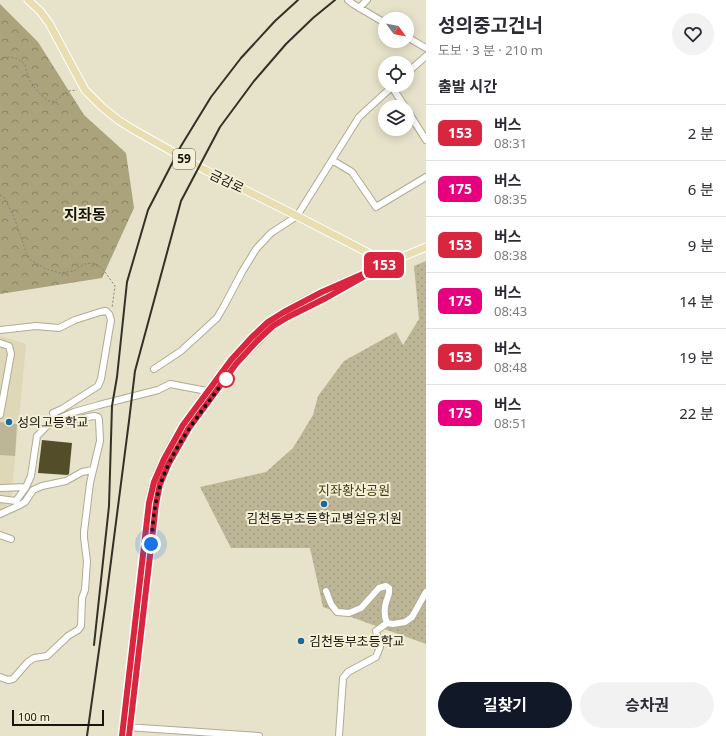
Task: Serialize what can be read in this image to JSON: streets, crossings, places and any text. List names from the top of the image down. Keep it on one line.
{"streets":{"main road":["59","금감로"]},"districts":["지좌동"],"parks":["지좌황산공원"],"places":["성의고등학교","김천동부초등학교병설유치원","김천동부초등학교"],"lines":["bus line 153"],"scale_bar":"100 m","north":"bottom right","page":{"on_map":"153","heading":[["성의중고건너","도보 · 3 분 · 210 m"],"출발 시간"],"list":[{"mark":"153","name":"버스","note":"08:31","value":"2 분"},{"mark":"175","name":"버스","note":"08:35","value":"6 분"},{"mark":"153","name":"버스","note":"08:38","value":"9 분"},{"mark":"175","name":"버스","note":"08:43","value":"14 분"},{"mark":"153","name":"버스","note":"08:48","value":"19 분"},{"mark":"175","name":"버스","note":"08:51","value":"22 분"}],"buttons":["길찾기","승차권"],"scale":"100 m"}}
